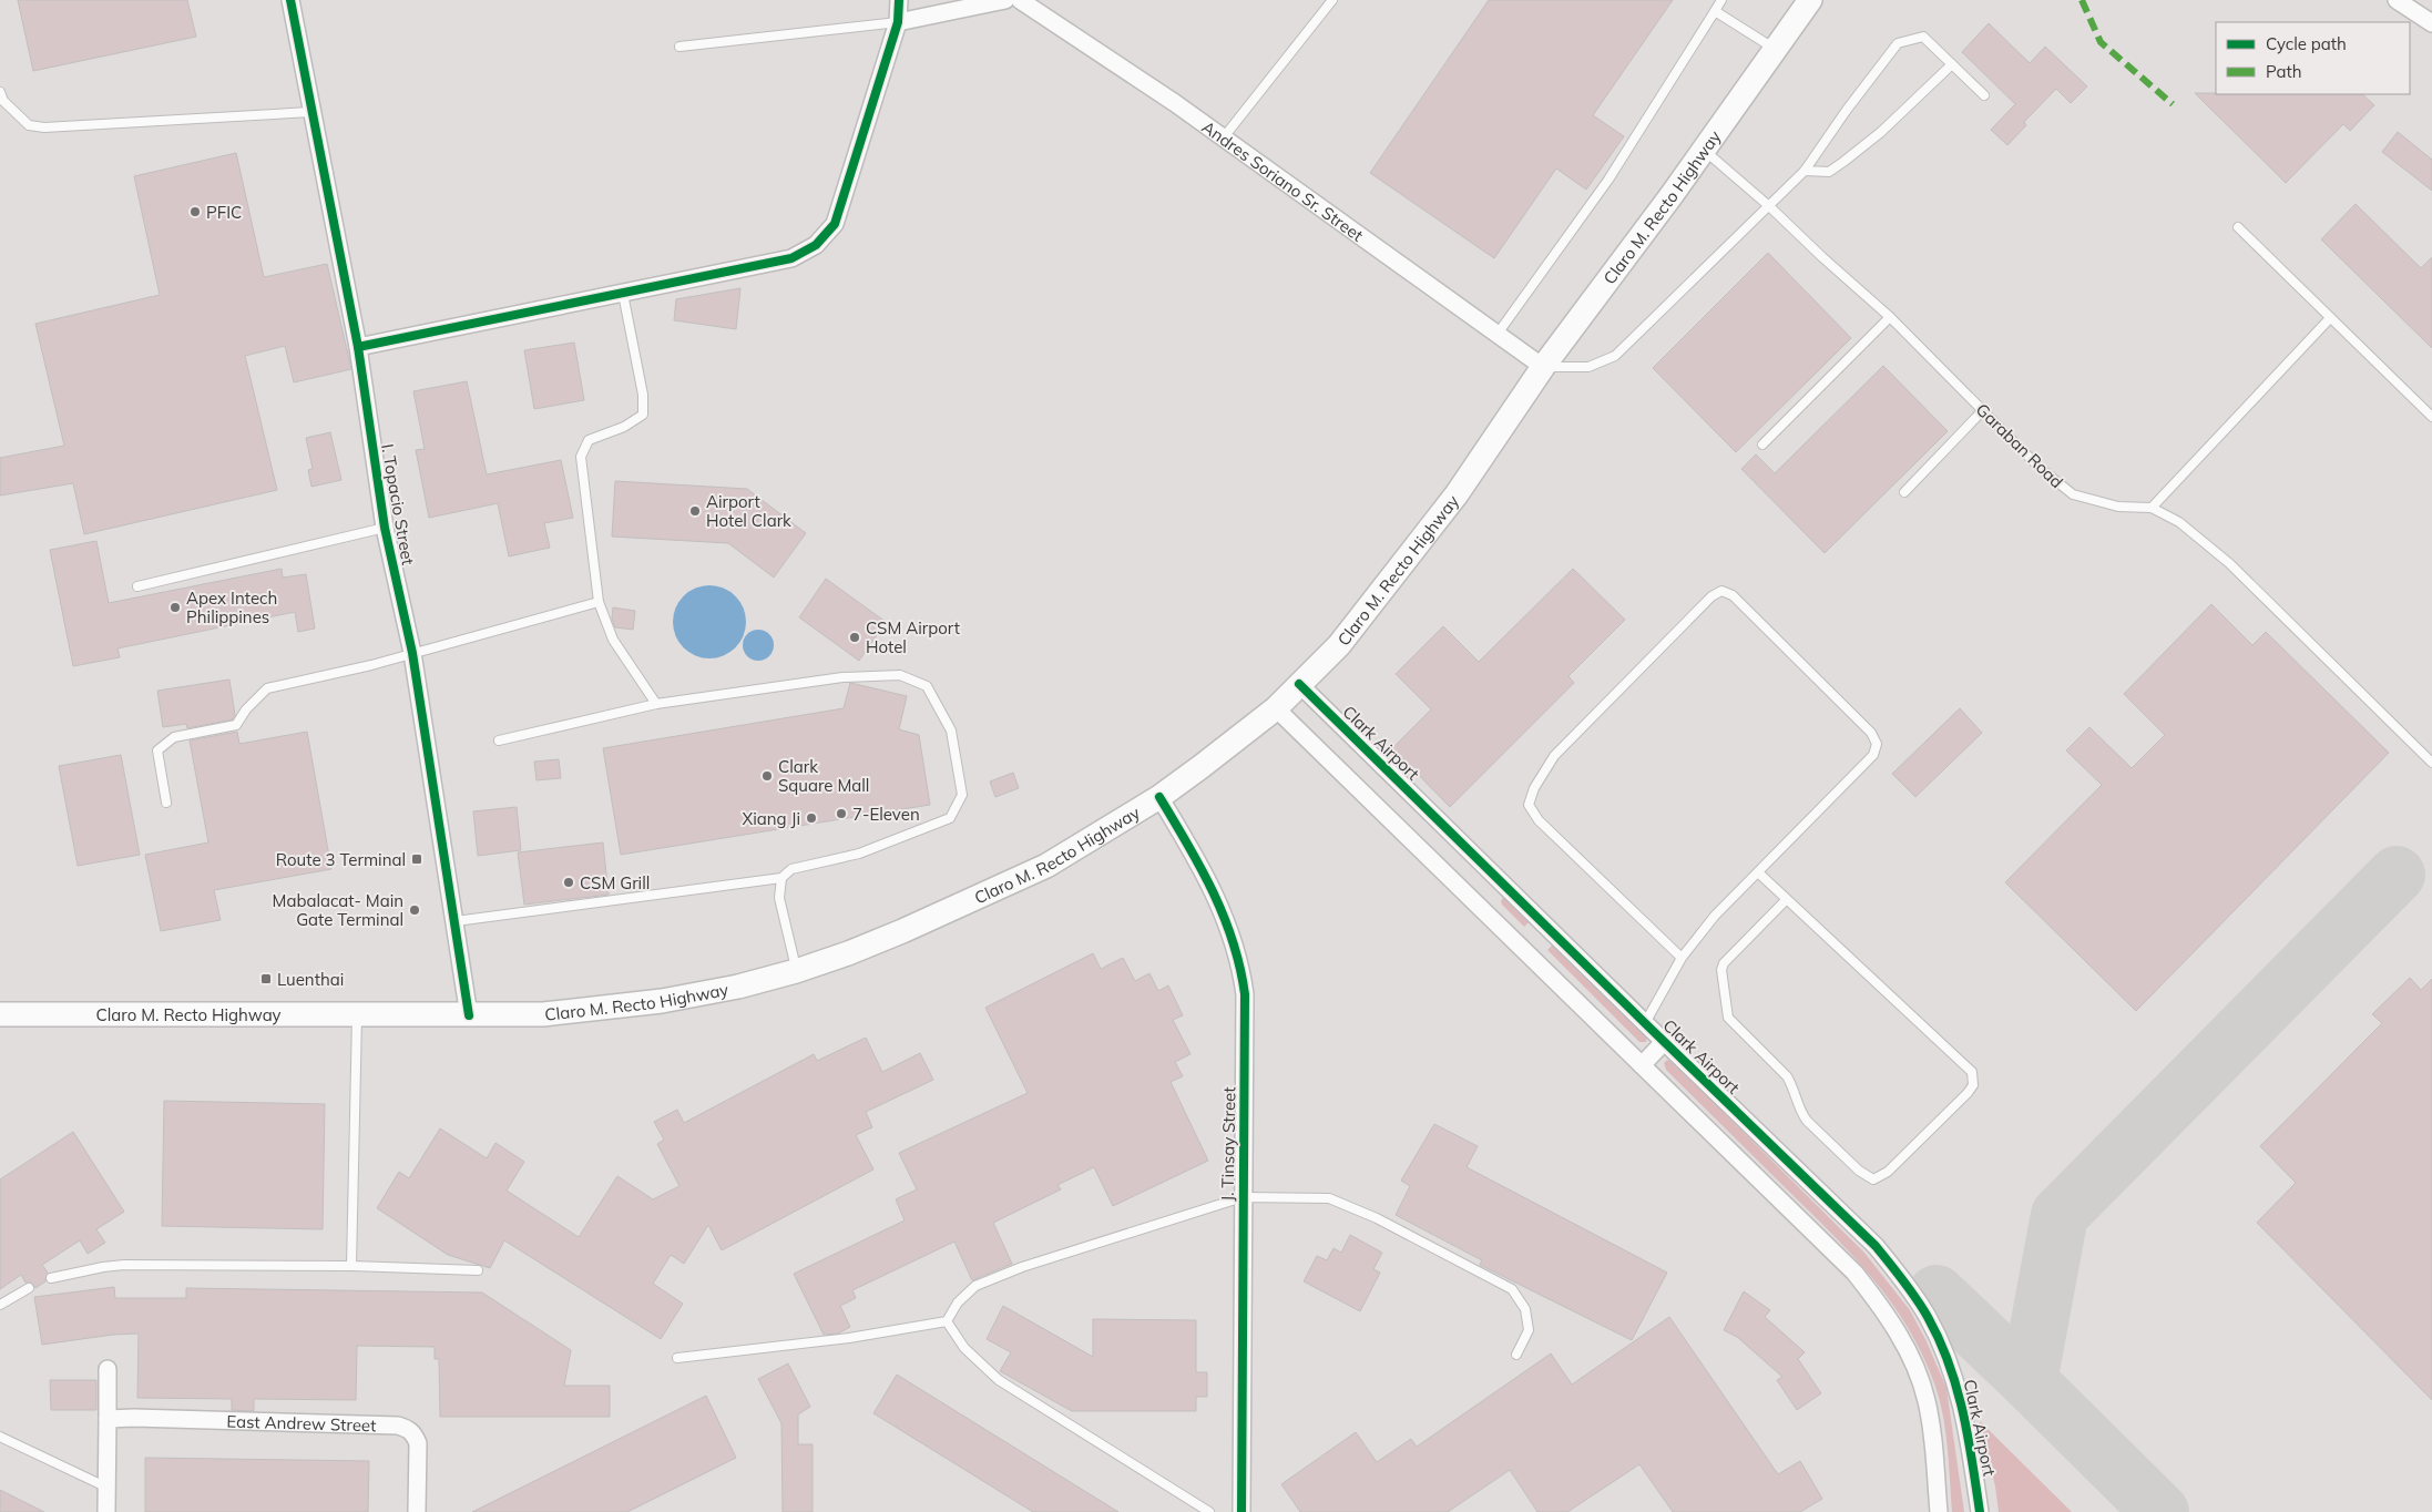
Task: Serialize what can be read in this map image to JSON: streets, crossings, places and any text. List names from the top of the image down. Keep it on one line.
{"streets":{"main road":["Claro M. Recto Highway"],"street":["Andres Soriano Sr. Street","I. Topacio Street","Clark Airport","J. Tinsay Street","East Andrew Street"],"lane":["Garaban Road"]},"crossings":[["Andres Soriano Sr. Street","Claro M. Recto Highway"],["Claro M. Recto Highway","Garaban Road"],["Claro M. Recto Highway","I. Topacio Street"],["Claro M. Recto Highway","Clark Airport"],["Claro M. Recto Highway","J. Tinsay Street"]],"places":{"other":["PFIC","Airport Hotel Clark","Apex Intech Philippines","CSM Airport Hotel","Clark Square Mall","7-Eleven","Xiang Ji","CSM Grill","Mabalacat- Main Gate Terminal"],"transit":["Route 3 Terminal","Luenthai"]},"legend":["Cycle path","Path"]}
